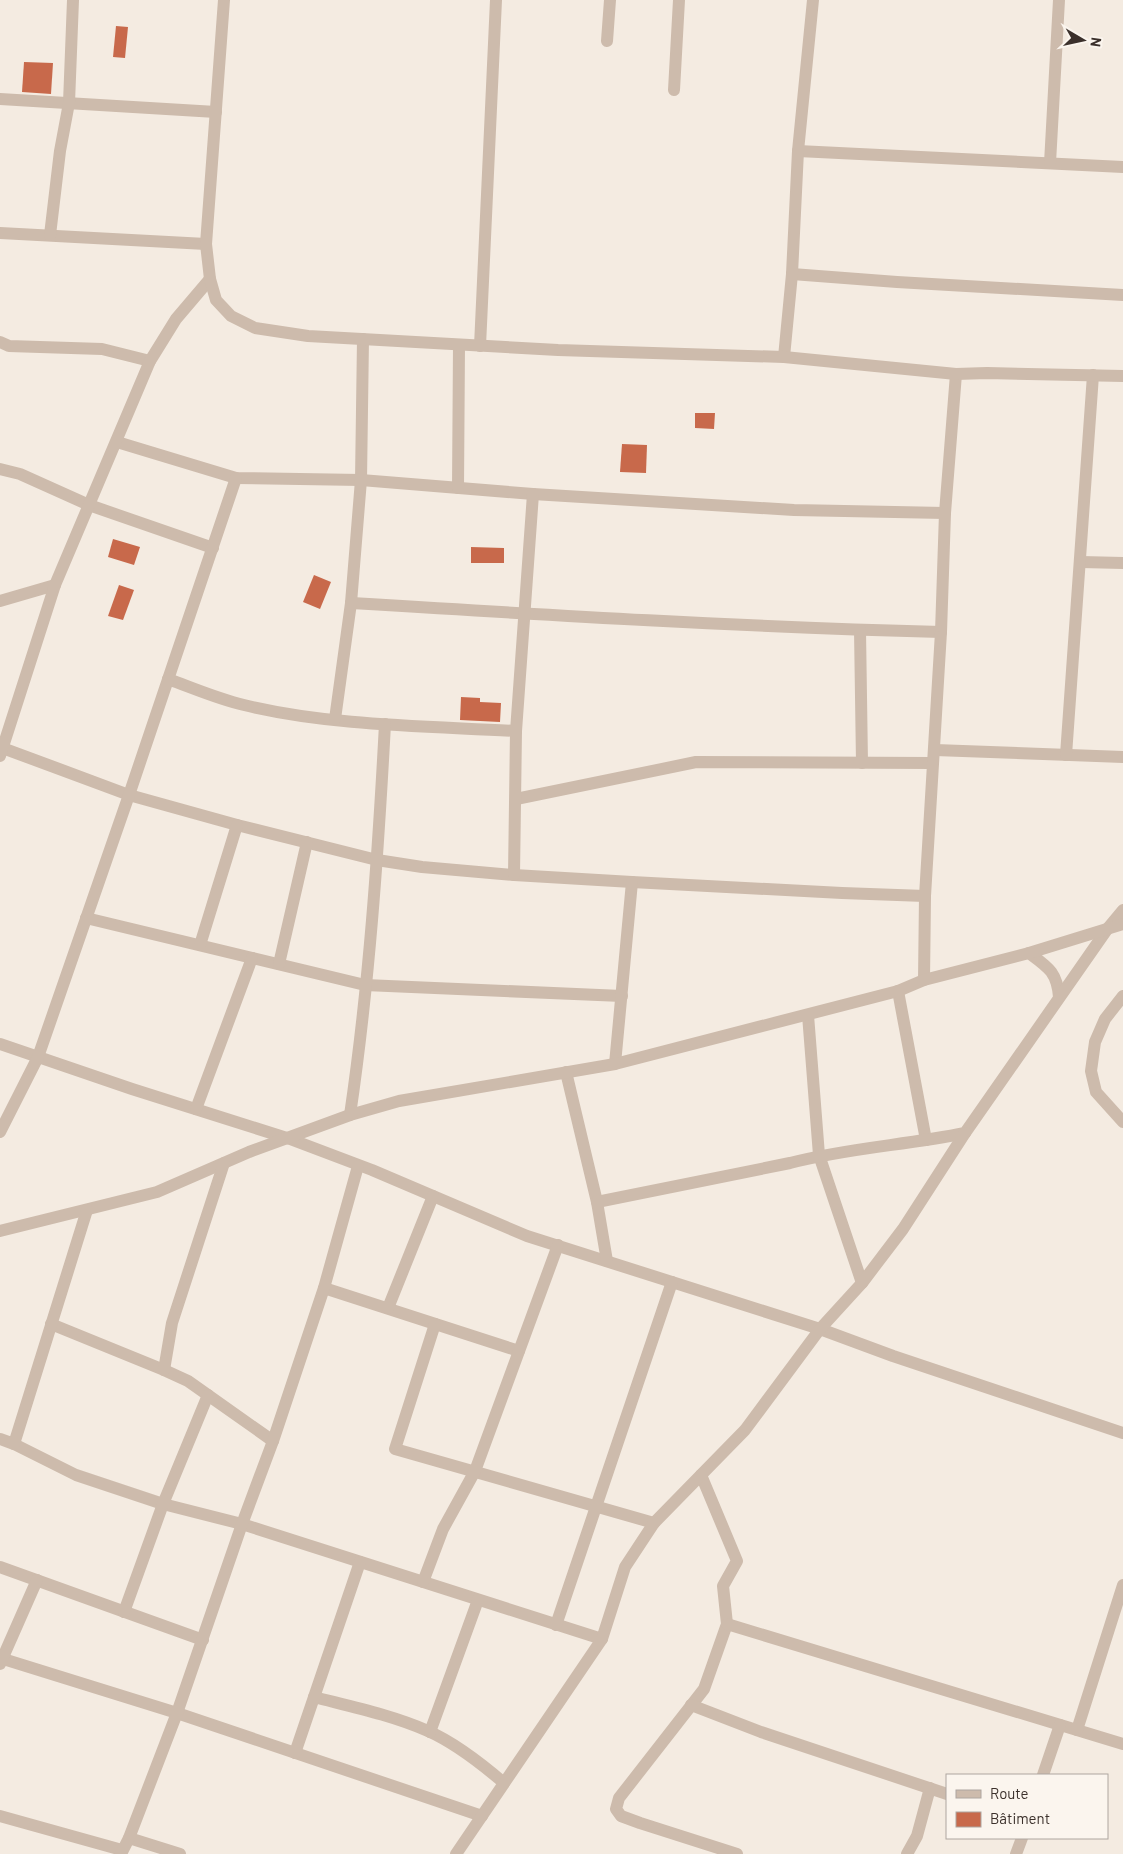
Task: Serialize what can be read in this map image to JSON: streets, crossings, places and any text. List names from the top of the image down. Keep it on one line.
{"legend":["Route","Bâtiment"],"north":"right"}
